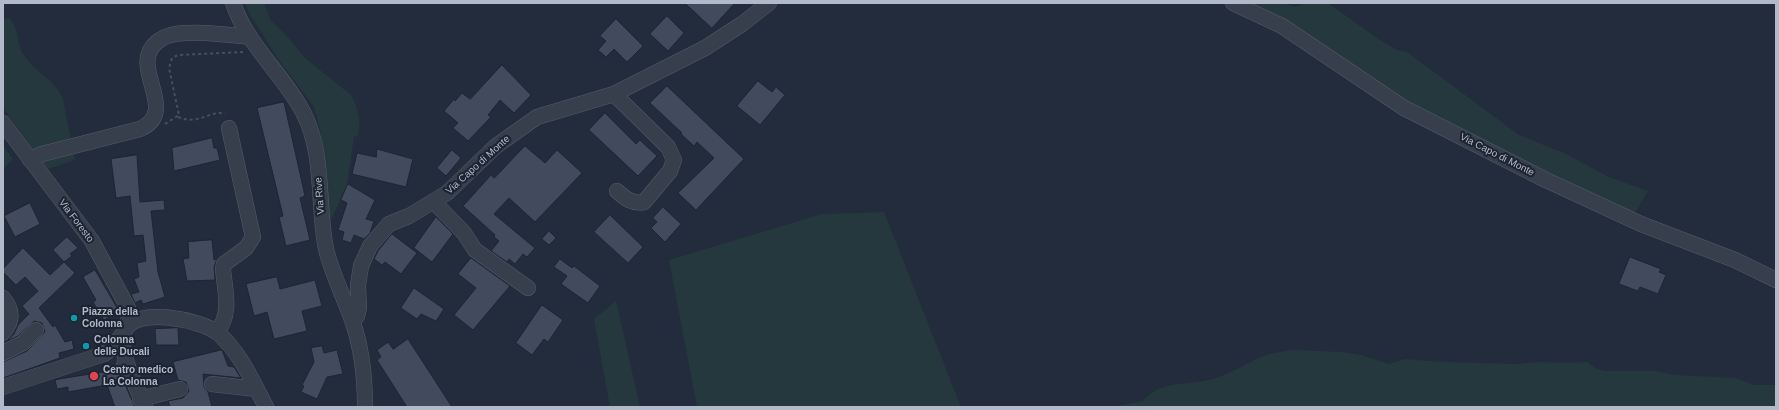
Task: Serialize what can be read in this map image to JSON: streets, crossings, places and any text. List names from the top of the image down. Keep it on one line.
{"streets":{"street":["Via Capo di Monte","Via Rive","Via Foresto"]},"crossings":[["Via Capo di Monte","Via Rive"]],"places":["Piazza della Colonna","Colonna delle Ducali","Centro medico La Colonna"]}
